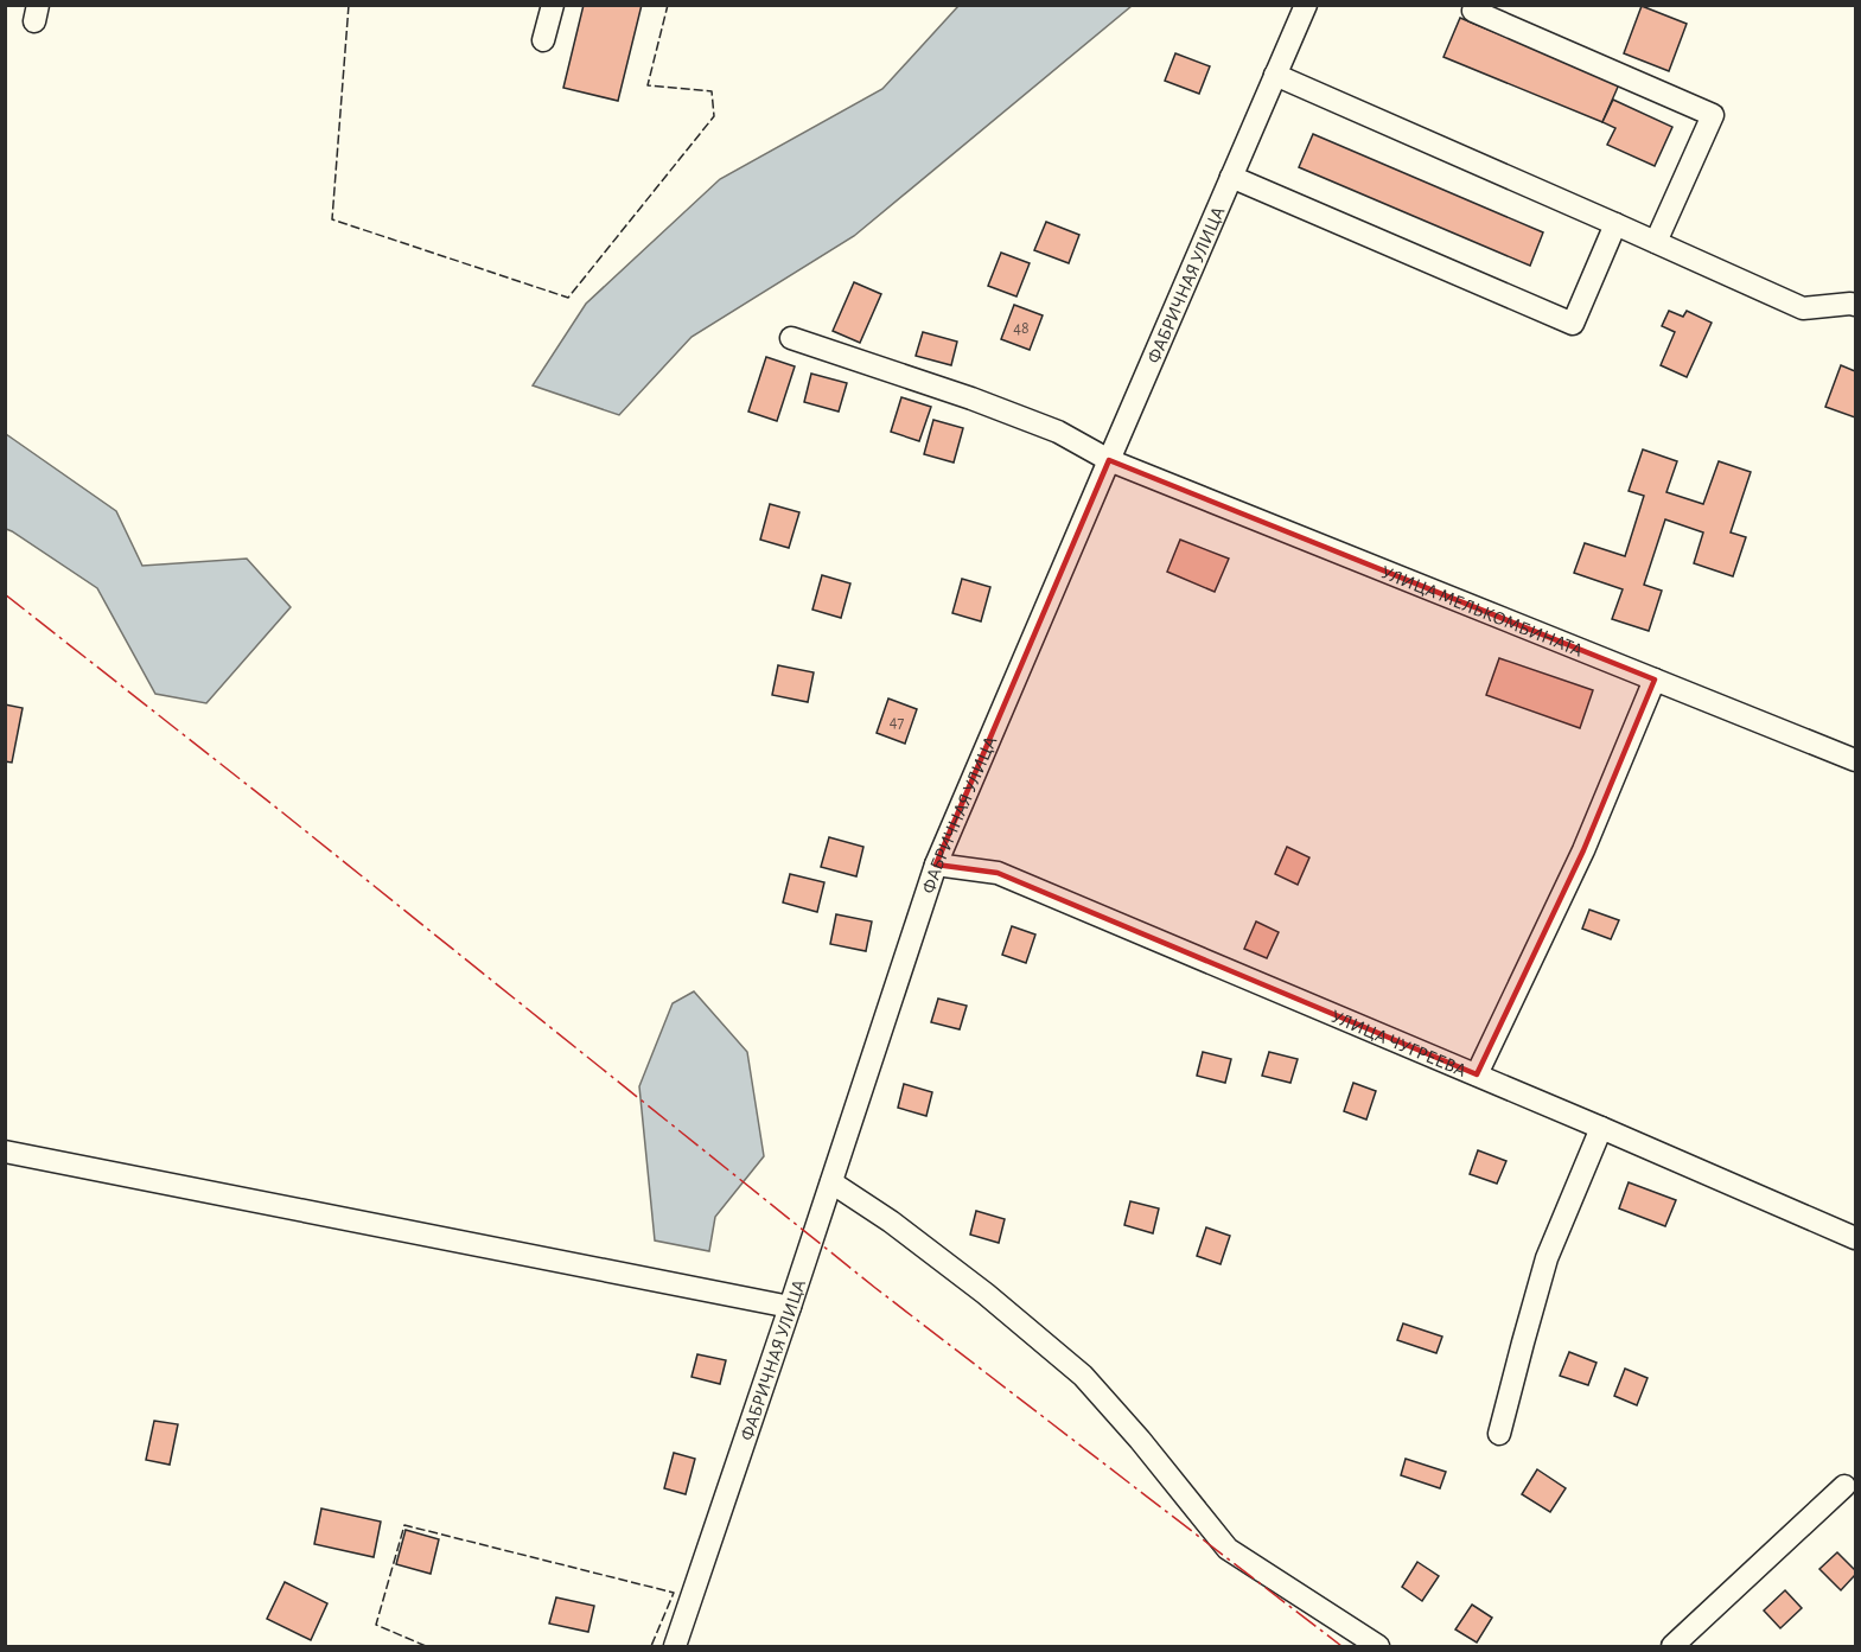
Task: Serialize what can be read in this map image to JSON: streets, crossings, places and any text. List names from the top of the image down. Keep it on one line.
{"streets":{"street":["ФАБРИЧНАЯ УЛИЦА","УЛИЦА МЕЛЬКОМБИНАТА","УЛИЦА ЧУГРЕЕВА"]},"crossings":[["ФАБРИЧНАЯ УЛИЦА","УЛИЦА МЕЛЬКОМБИНАТА"],["ФАБРИЧНАЯ УЛИЦА","УЛИЦА ЧУГРЕЕВА"]],"house_numbers":["48","47"]}
